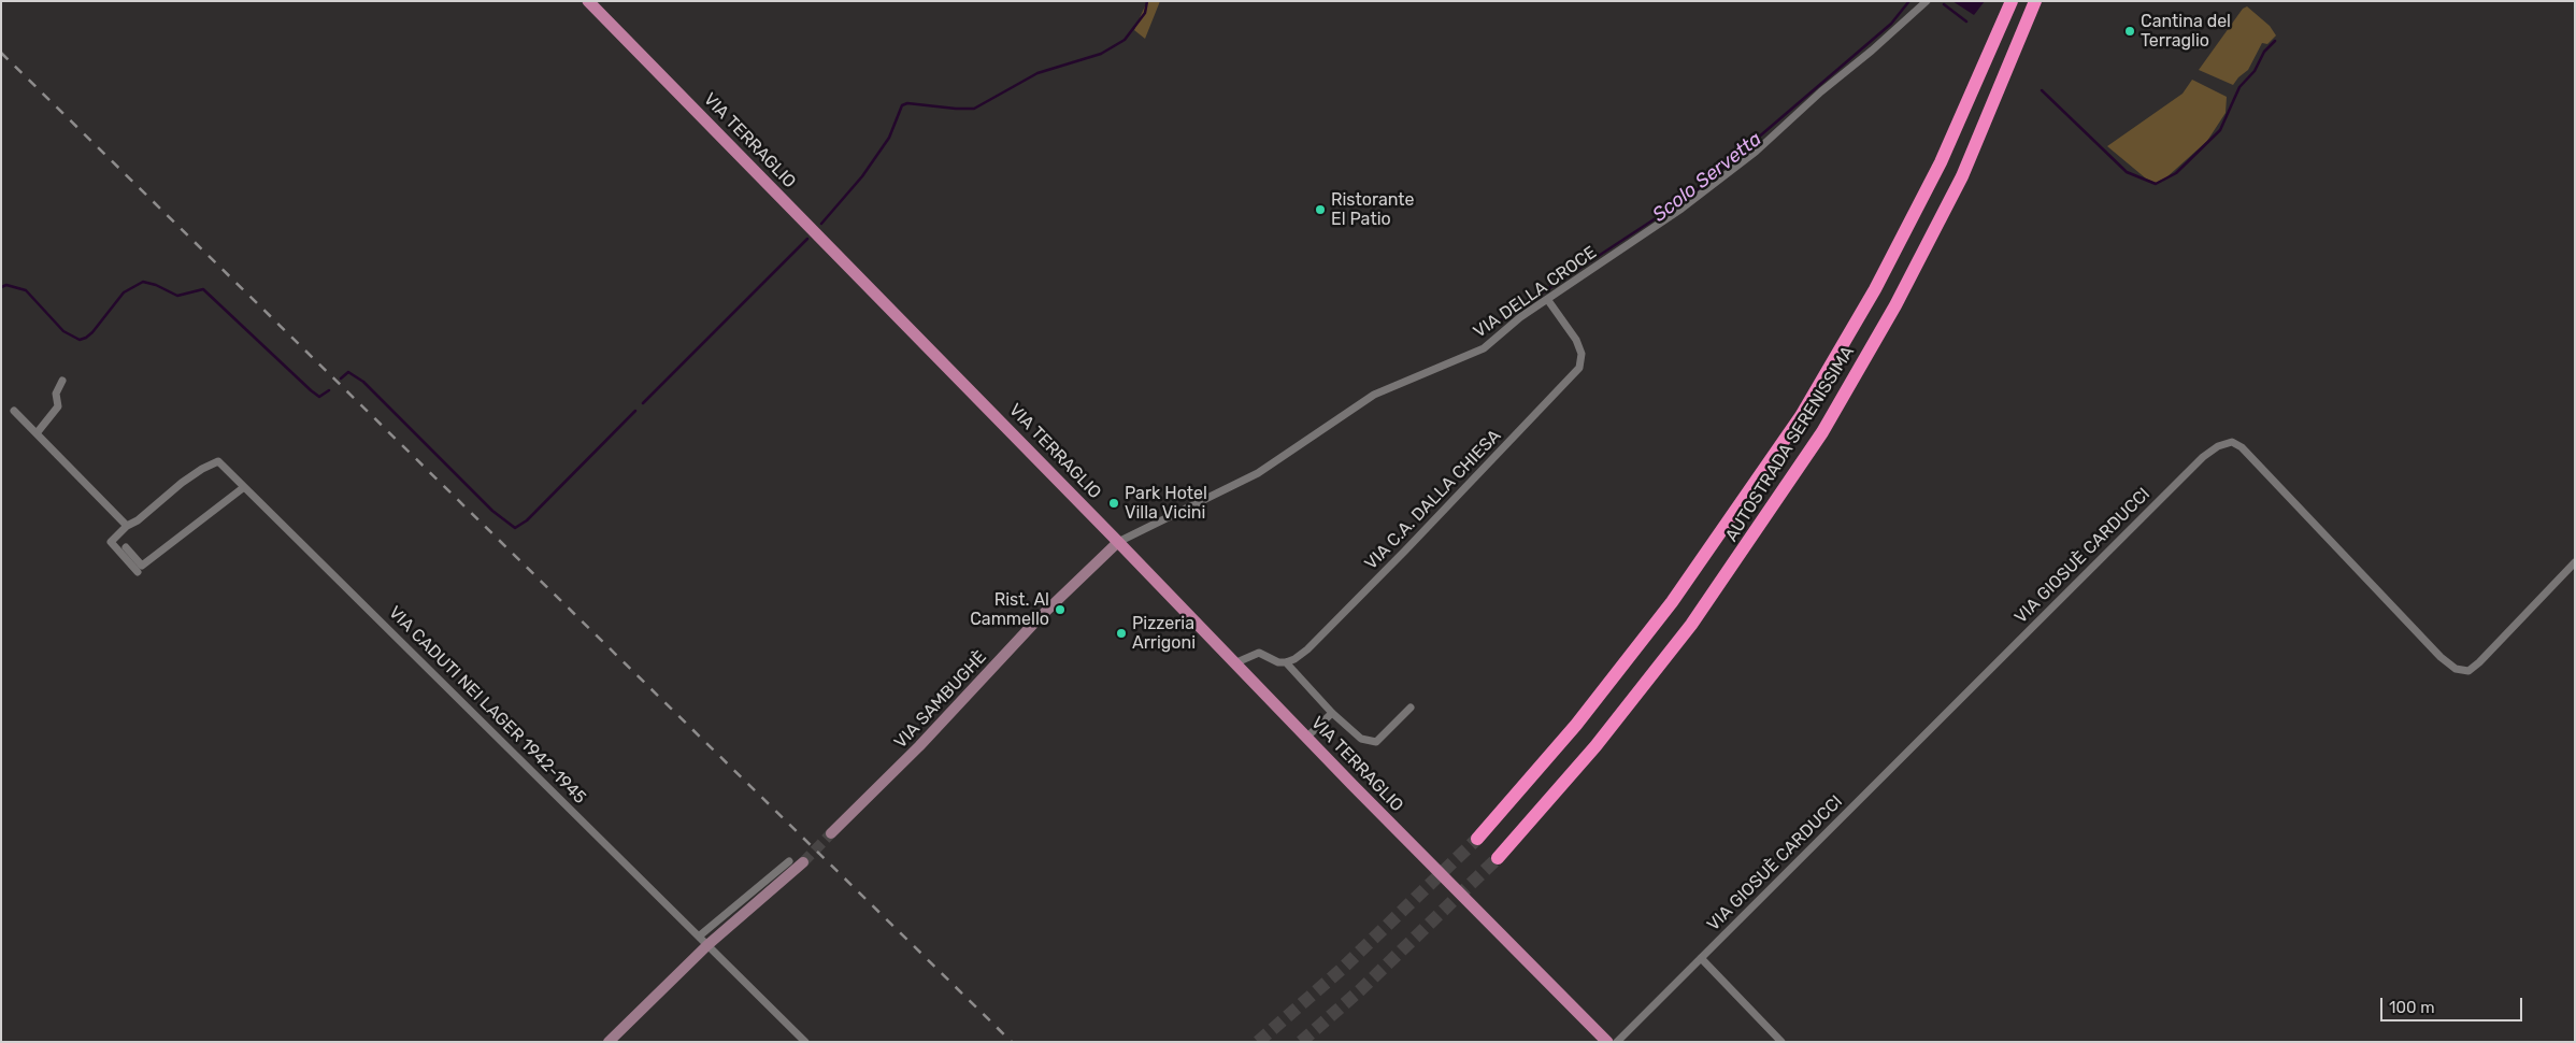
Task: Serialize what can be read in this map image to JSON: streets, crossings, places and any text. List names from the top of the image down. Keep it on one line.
{"streets":{"highway":["AUTOSTRADA SERENISSIMA"],"main road":["VIA TERRAGLIO"],"street":["VIA DELLA CROCE","VIA C.A. DALLA CHIESA","VIA GIOSUÈ CARDUCCI","VIA SAMBUGHÈ","VIA CADUTI NEI LAGER 1942-1945"]},"crossings":[["VIA TERRAGLIO","VIA DELLA CROCE"],["VIA TERRAGLIO","VIA SAMBUGHÈ"],["VIA DELLA CROCE","VIA C.A. DALLA CHIESA"],["VIA DELLA CROCE","VIA SAMBUGHÈ"]],"water":["Scolo Servetta"],"places":["Cantina del Terraglio","Ristorante El Patio","Park Hotel Villa Vicini","Rist. Al Cammello","Pizzeria Arrigoni"],"scale_bar":"100 m"}
